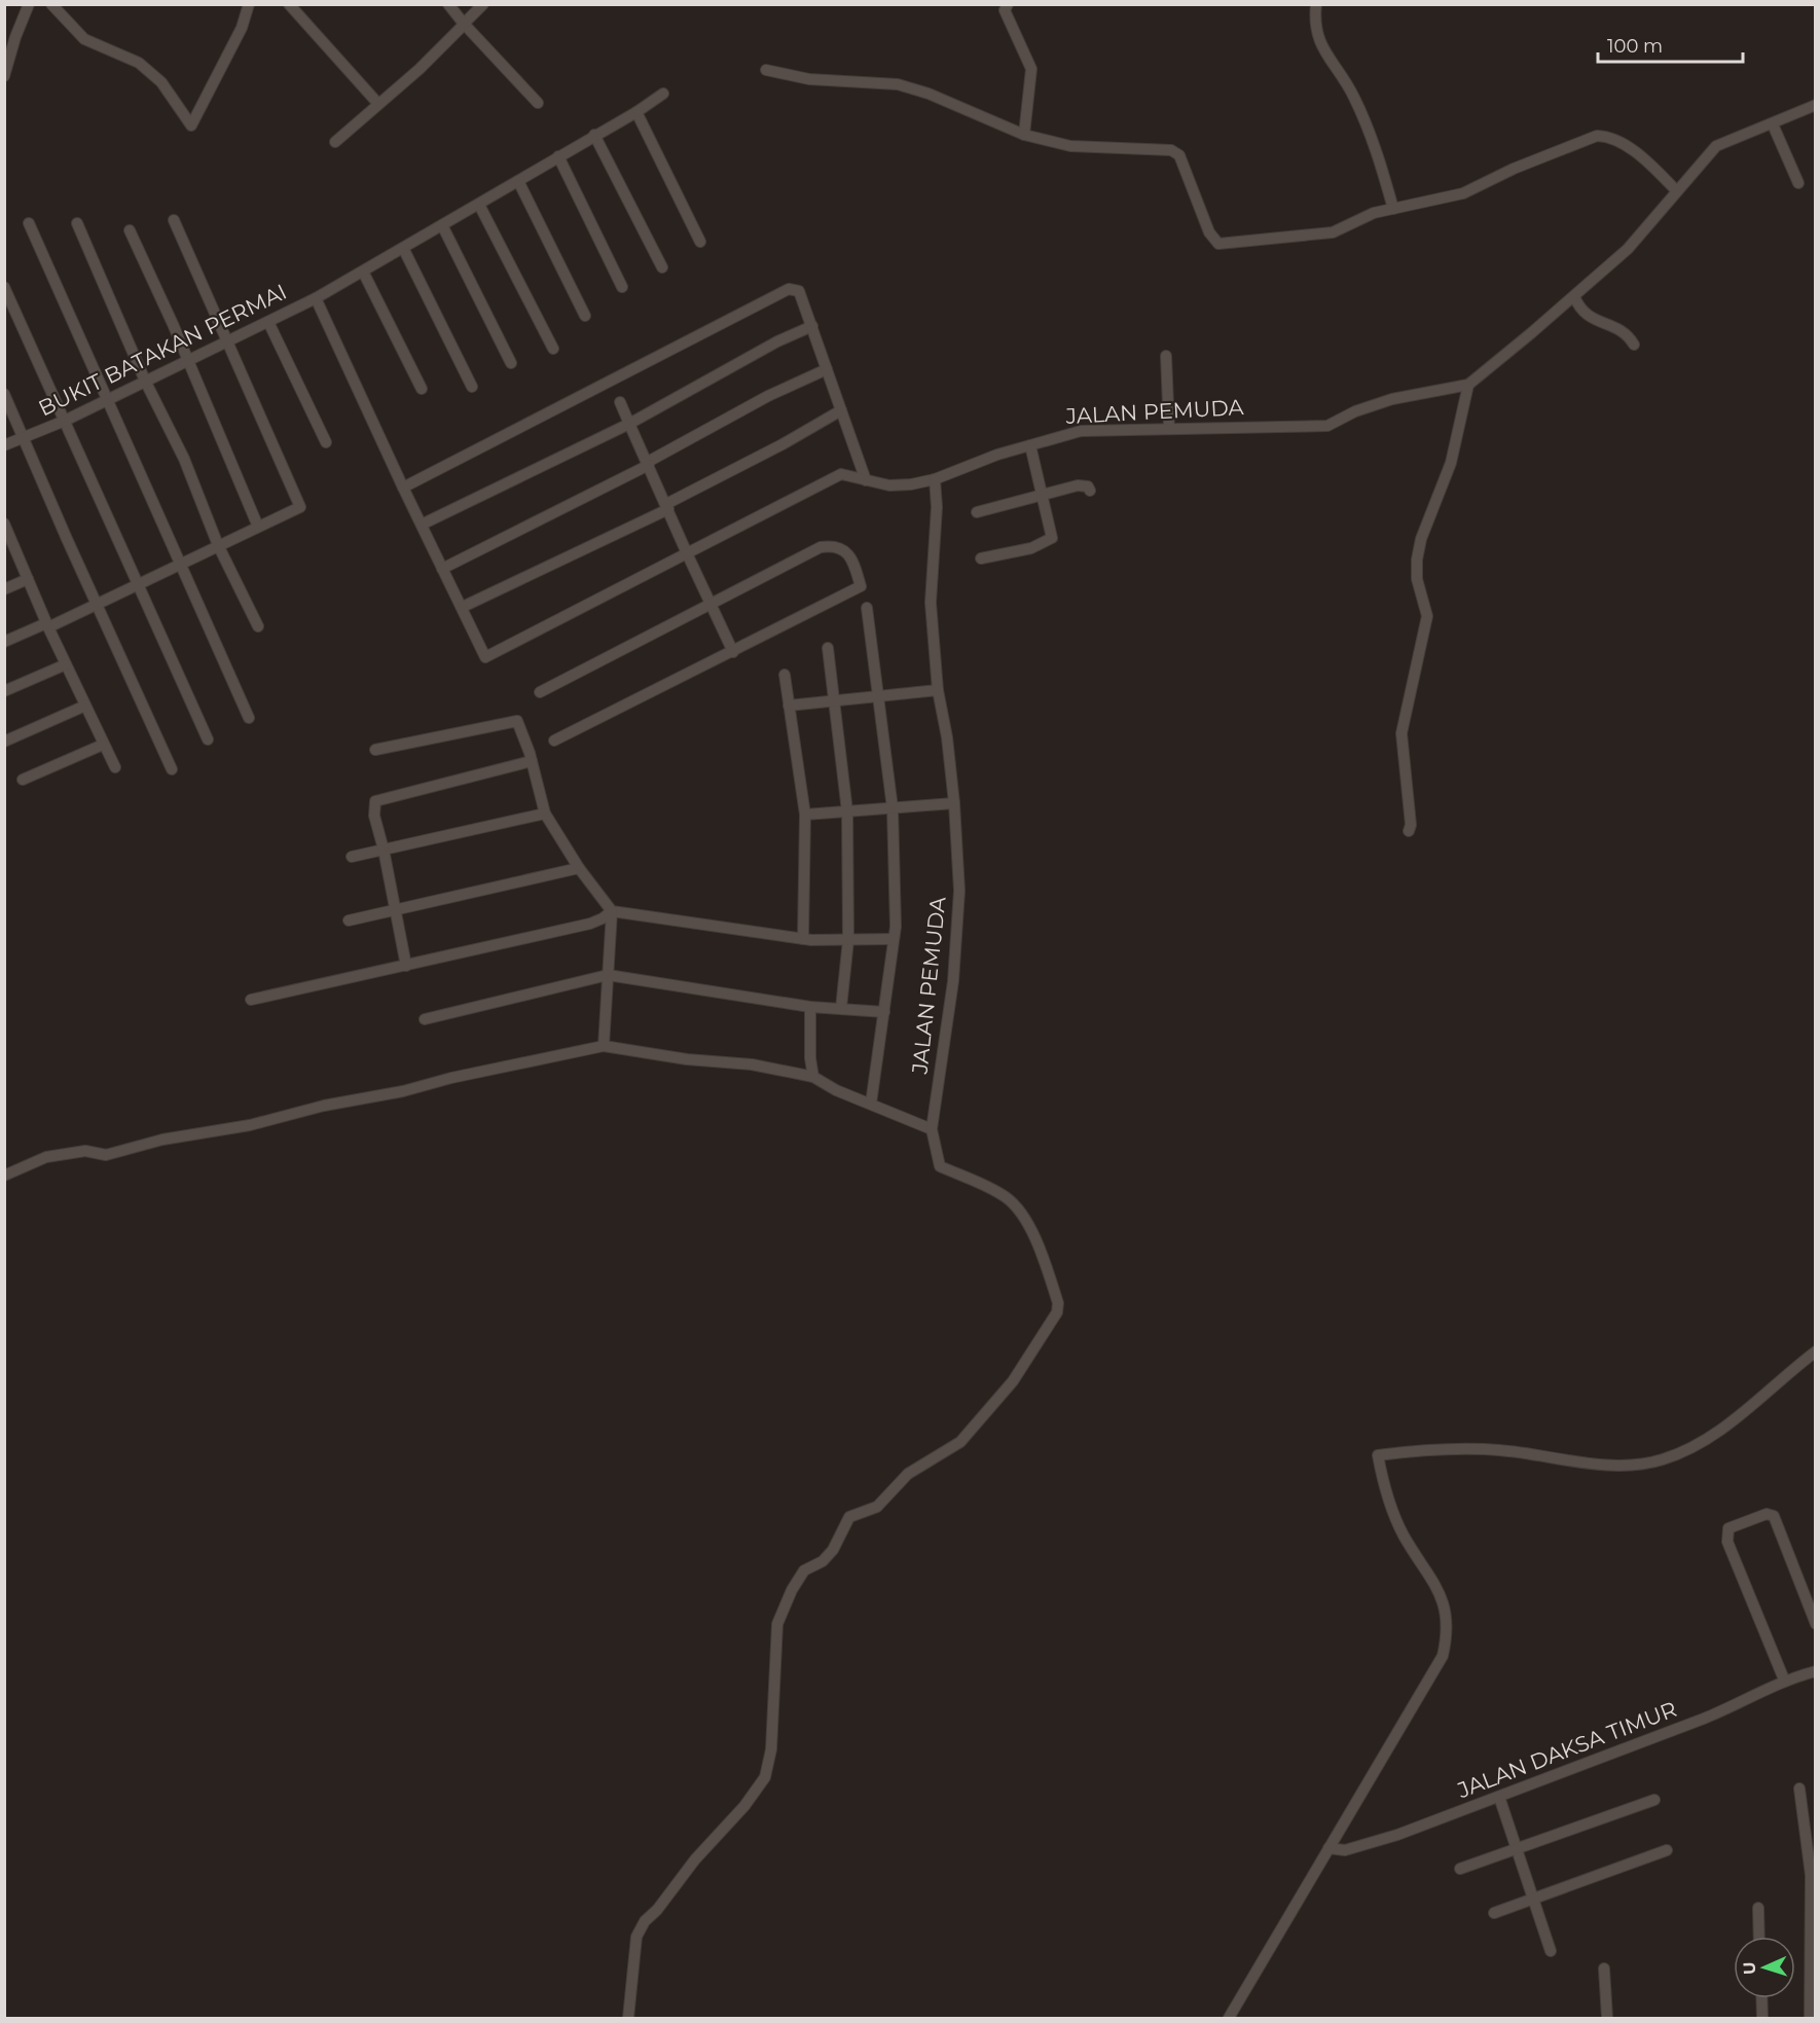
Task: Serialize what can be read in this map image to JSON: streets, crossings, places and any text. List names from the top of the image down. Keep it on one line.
{"streets":{"street":["BUKIT BATAKAN PERMAI","JALAN PEMUDA","JALAN DAKSA TIMUR"]},"crossings":[["BUKIT BATAKAN PERMAI","JALAN PEMUDA"]],"scale_bar":"100 m","north":"left"}
